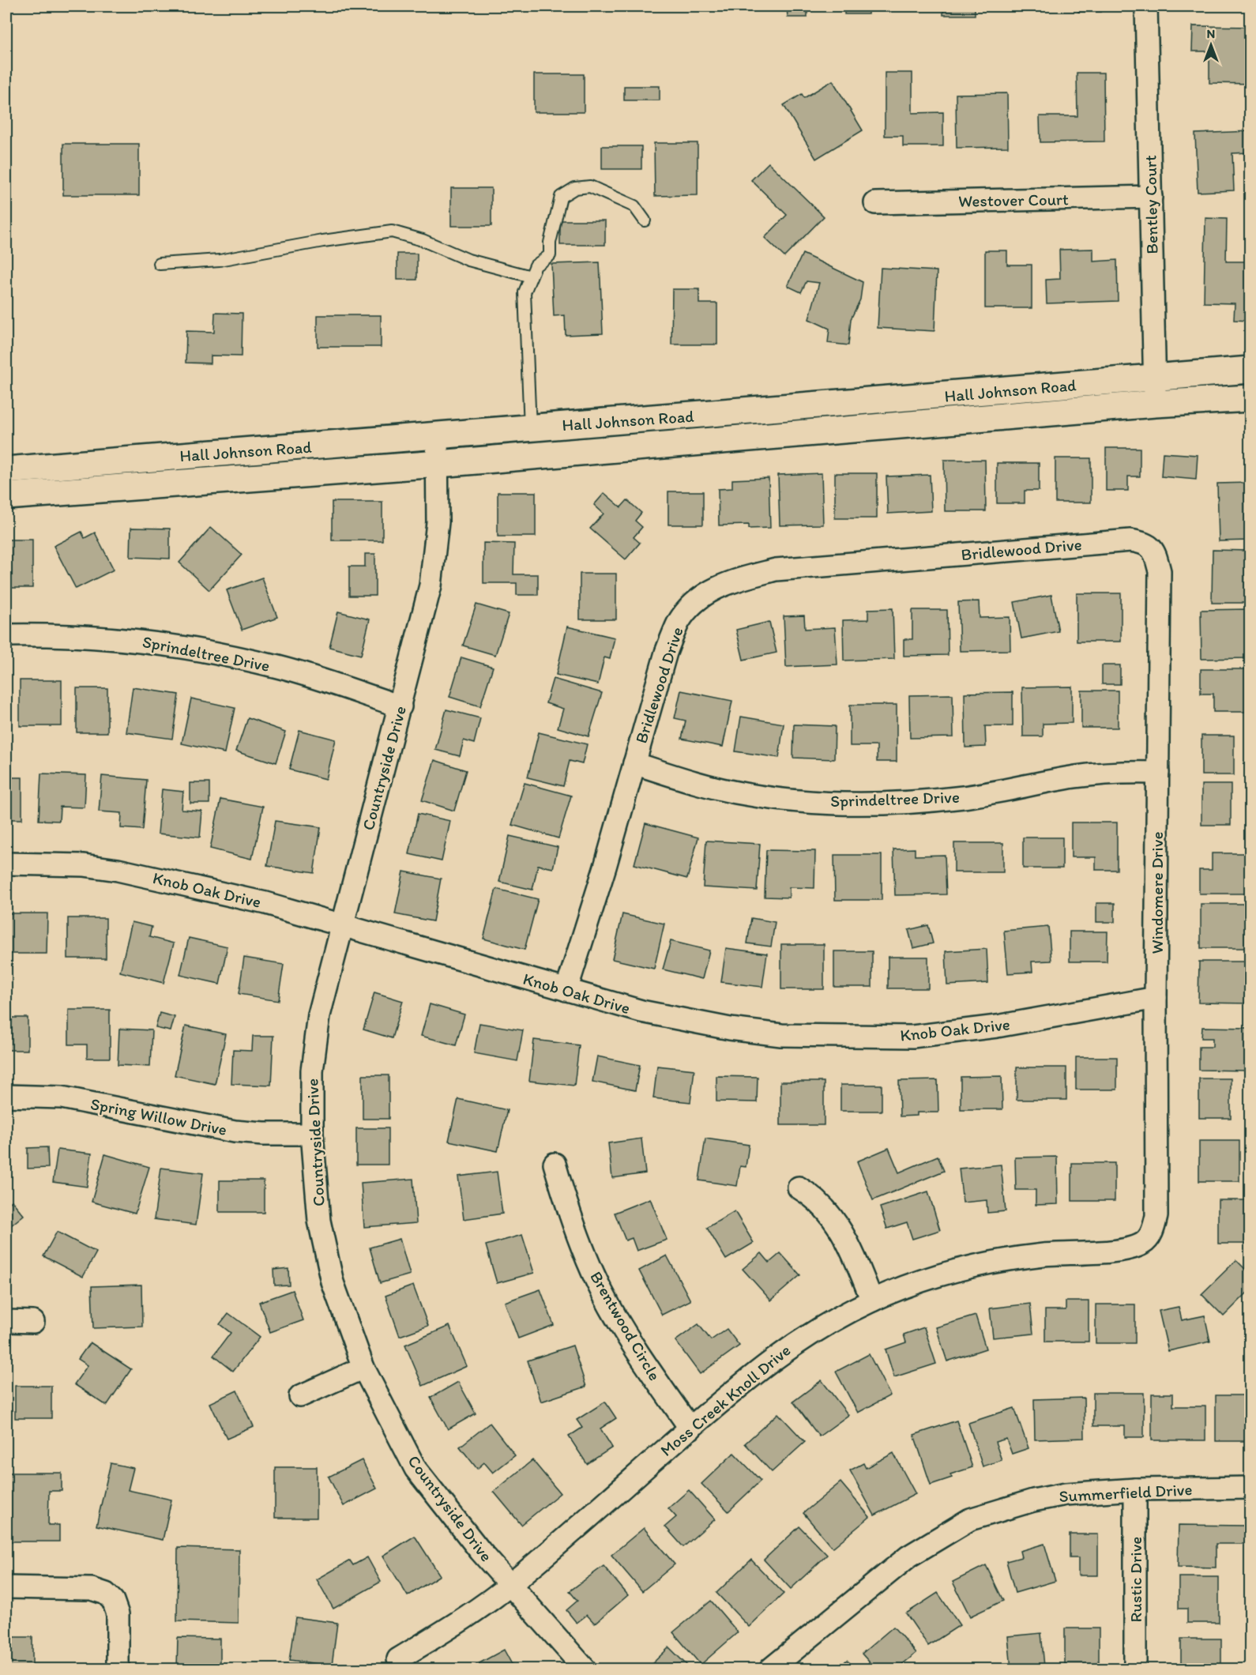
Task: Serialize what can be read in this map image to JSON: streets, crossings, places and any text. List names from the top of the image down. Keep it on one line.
{"streets":{"main road":["Hall Johnson Road"],"street":["Westover Court","Bentley Court","Bridlewood Drive","Sprindeltree Drive","Countryside Drive","Knob Oak Drive","Windomere Drive","Spring Willow Drive","Brentwood Circle","Moss Creek Knoll Drive","Summerfield Drive","Rustic Drive"]},"crossings":[["Westover Court","Bentley Court"],["Bentley Court","Hall Johnson Road"],["Hall Johnson Road","Countryside Drive"],["Bridlewood Drive","Sprindeltree Drive"],["Bridlewood Drive","Knob Oak Drive"],["Bridlewood Drive","Windomere Drive"],["Sprindeltree Drive","Countryside Drive"],["Sprindeltree Drive","Windomere Drive"],["Countryside Drive","Knob Oak Drive"],["Countryside Drive","Spring Willow Drive"],["Countryside Drive","Moss Creek Knoll Drive"],["Knob Oak Drive","Windomere Drive"],["Windomere Drive","Moss Creek Knoll Drive"],["Brentwood Circle","Moss Creek Knoll Drive"],["Summerfield Drive","Rustic Drive"]],"north":"top"}
